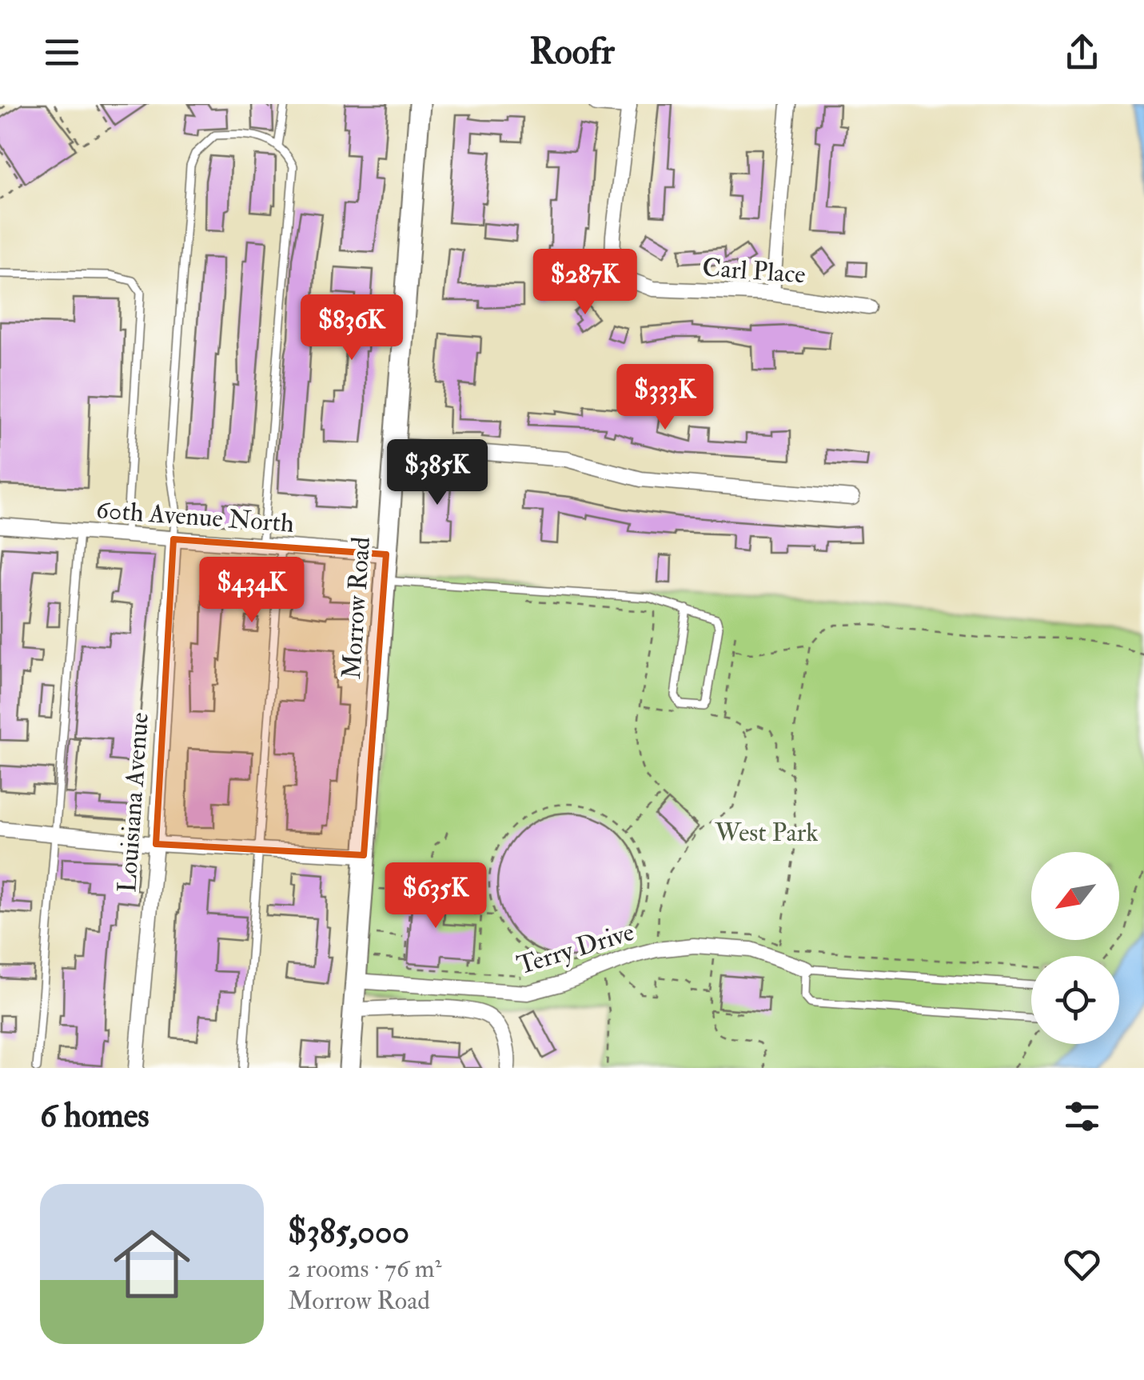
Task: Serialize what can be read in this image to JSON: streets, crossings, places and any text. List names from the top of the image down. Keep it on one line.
{"streets":{"street":["Carl Place","60th Avenue North","Morrow Road","Louisiana Avenue","Terry Drive"]},"crossings":[["60th Avenue North","Morrow Road"],["60th Avenue North","Louisiana Avenue"],["Morrow Road","Terry Drive"]],"parks":["West Park"],"north":"bottom left","page":{"header":"Roofr","price":["$287K","$836K","$333K","$385K","$434K","$635K"],"heading":"6 homes","list":[{"name":"$385,000","note":"2 rooms · 76 m² · Morrow Road"}]}}
